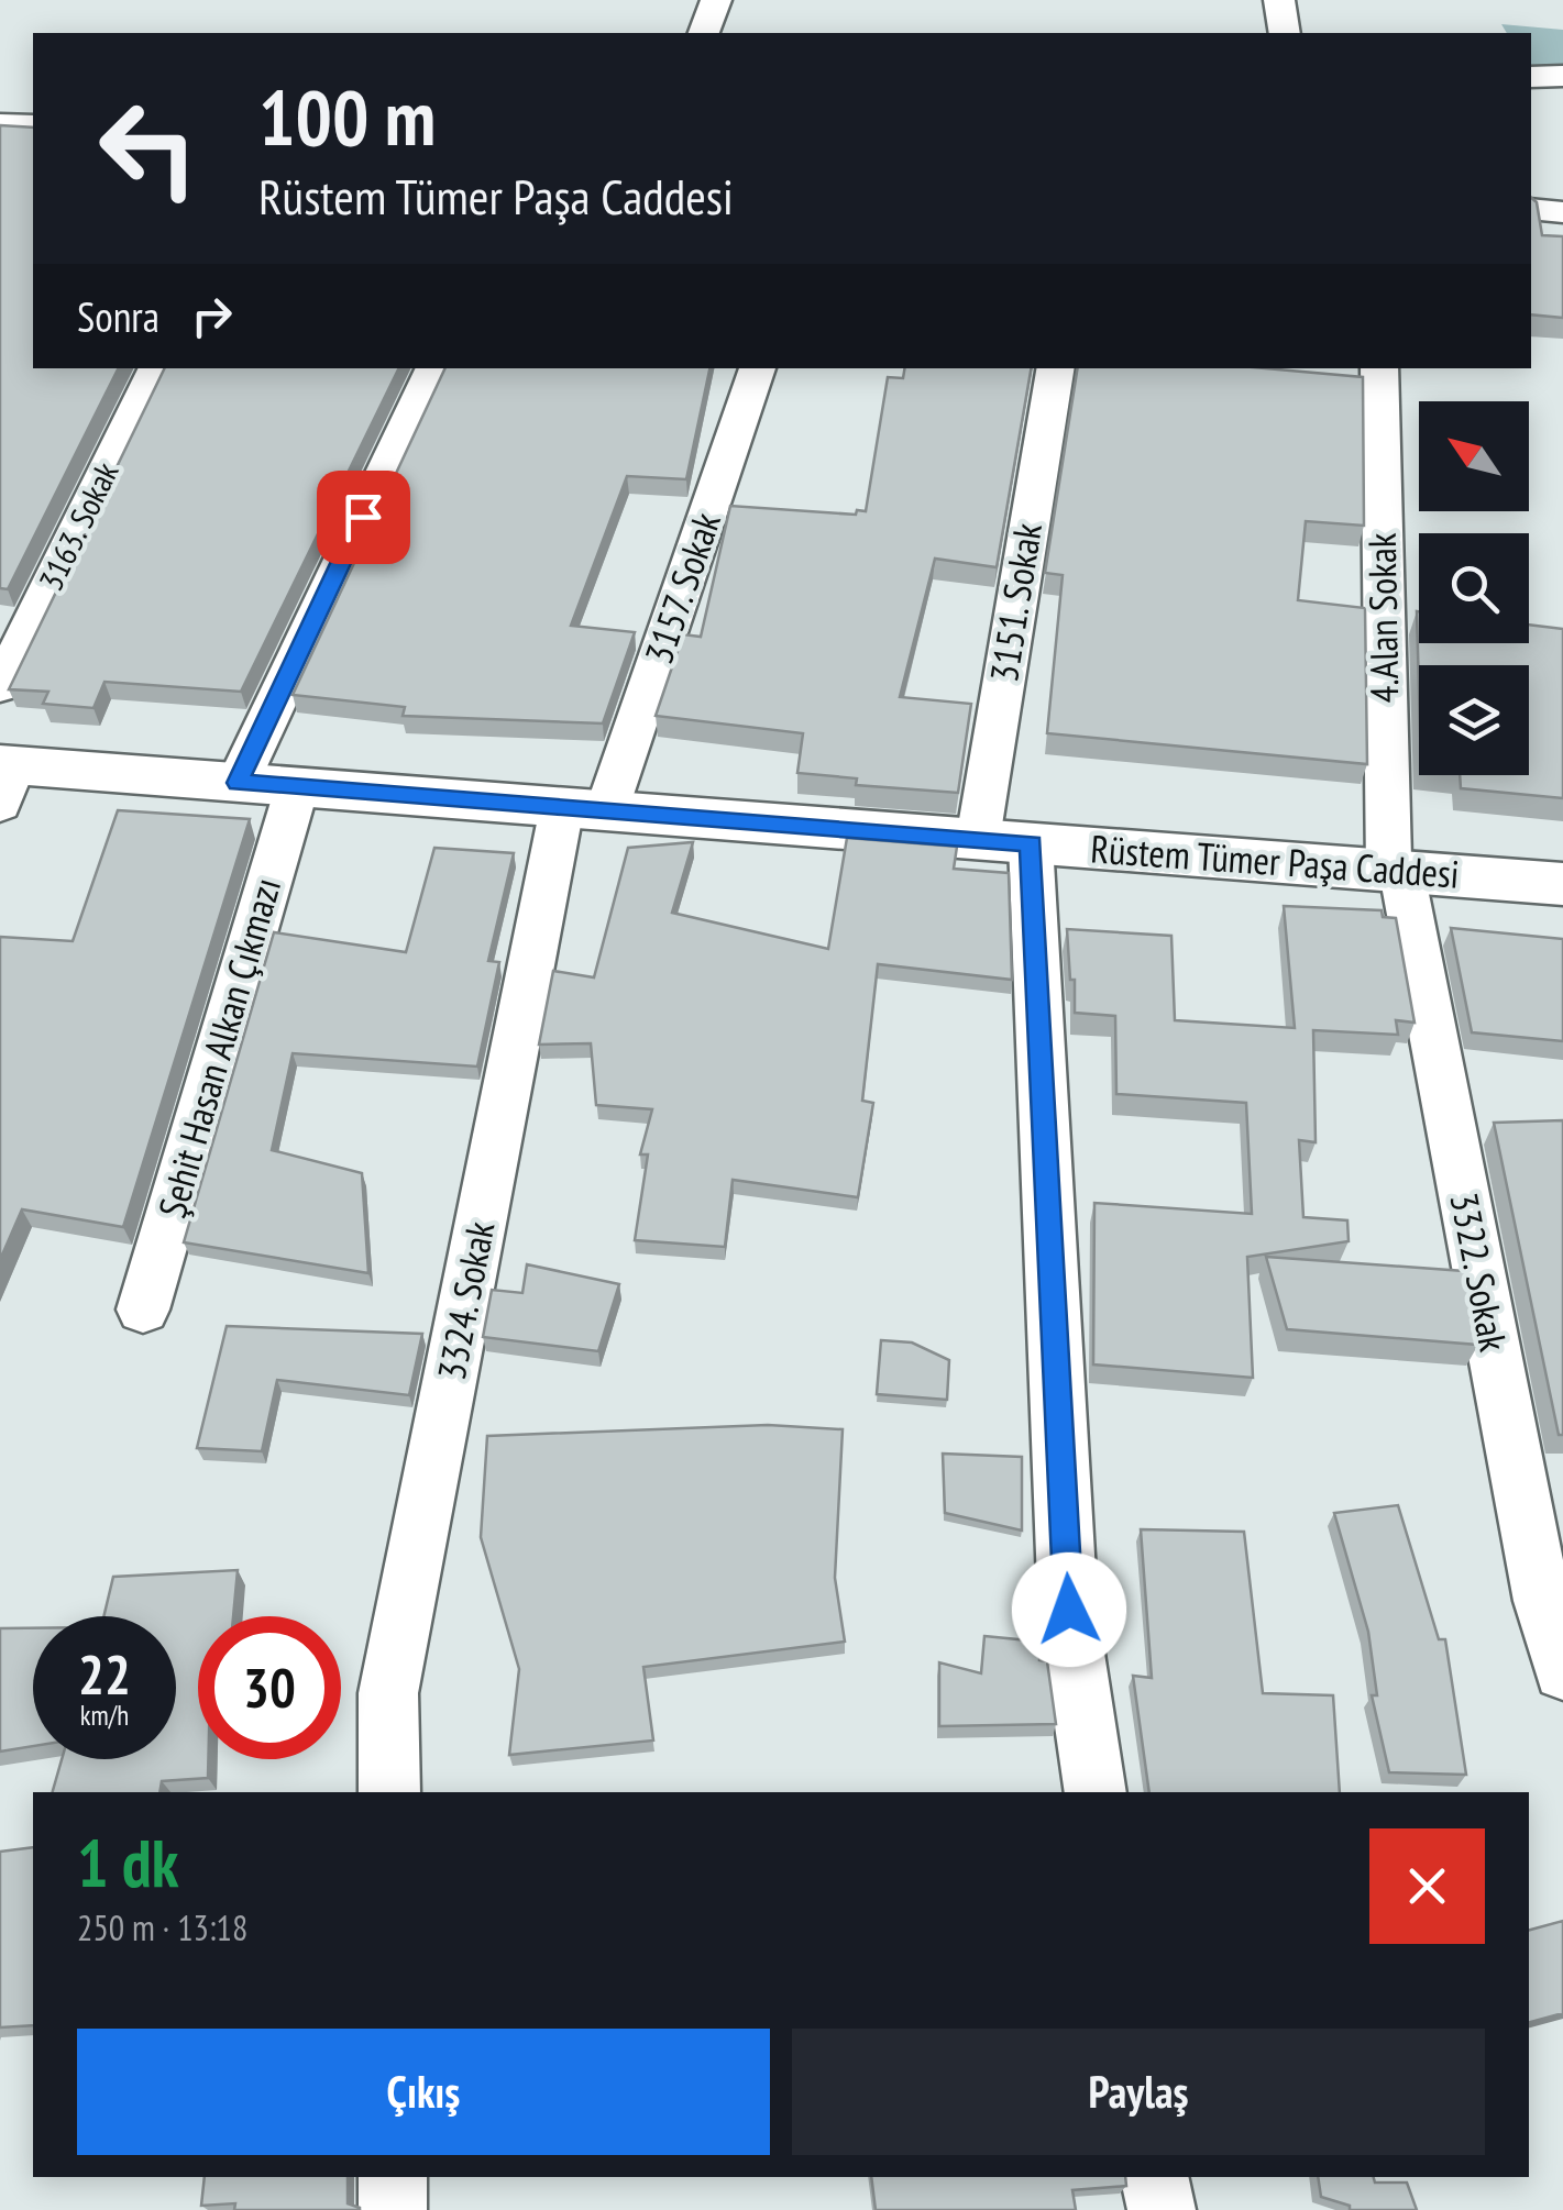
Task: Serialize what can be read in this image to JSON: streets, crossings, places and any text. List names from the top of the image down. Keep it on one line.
{"streets":{"street":["3163. Sokak","3157. Sokak","3151. Sokak","4.Alan Sokak","Rüstem Tümer Paşa Caddesi","Şehit Hasan Alkan Çıkmazı","3322. Sokak","3324. Sokak"]},"crossings":[["3157. Sokak","Rüstem Tümer Paşa Caddesi"],["3157. Sokak","3324. Sokak"],["3151. Sokak","Rüstem Tümer Paşa Caddesi"],["4.Alan Sokak","Rüstem Tümer Paşa Caddesi"],["4.Alan Sokak","3322. Sokak"],["Rüstem Tümer Paşa Caddesi","Şehit Hasan Alkan Çıkmazı"],["Rüstem Tümer Paşa Caddesi","3322. Sokak"],["Rüstem Tümer Paşa Caddesi","3324. Sokak"]],"north":"top left","page":{"turn":["100 m","Rüstem Tümer Paşa Caddesi"],"then":"Sonra","speed":"22 km/h","limit":"30","heading":["1 dk","250 m · 13:18"],"buttons":["Çıkış","Paylaş"]}}
